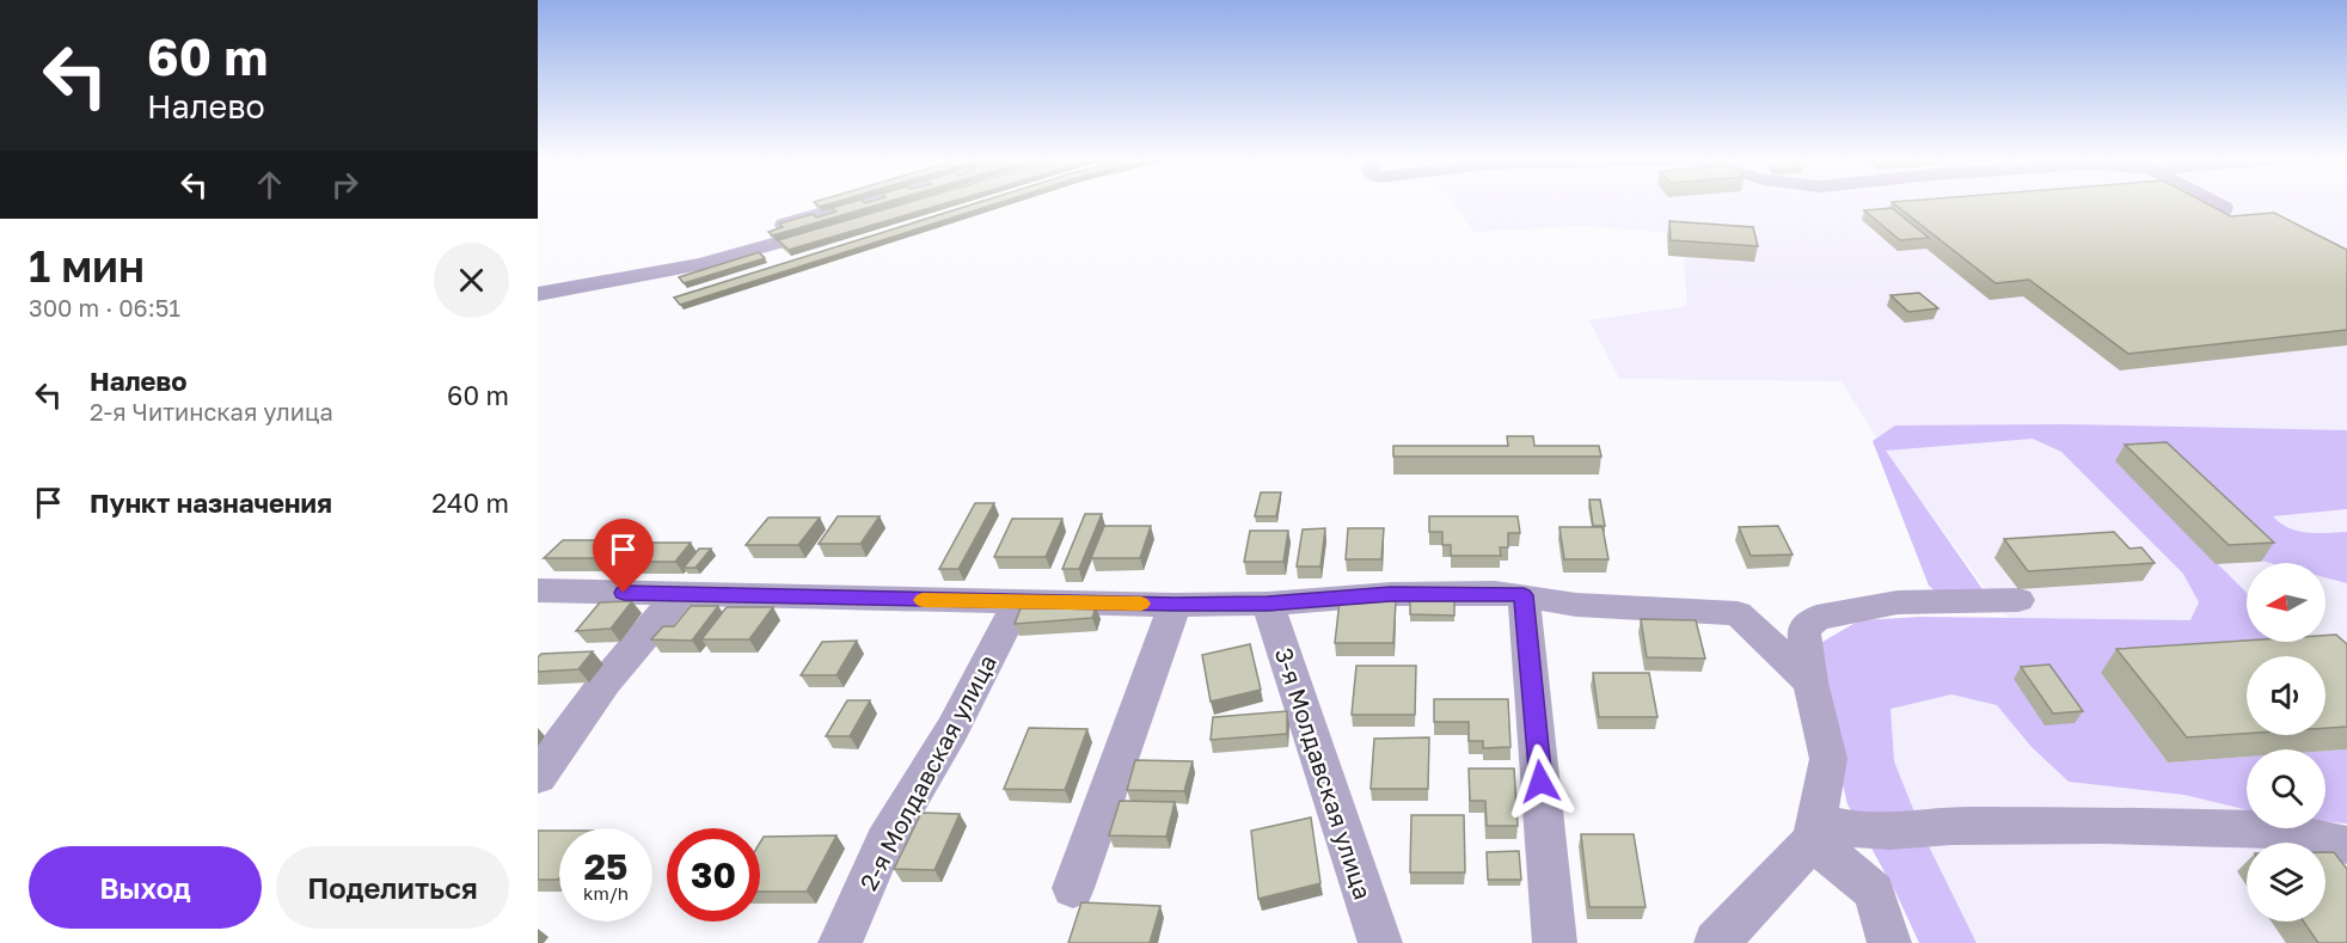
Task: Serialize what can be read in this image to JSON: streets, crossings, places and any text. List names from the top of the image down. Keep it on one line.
{"streets":{"street":["2-я Молдавская улица","3-я Молдавская улица"]},"north":"left","page":{"turn":["60 m","Налево"],"heading":["1 мин","300 m · 06:51"],"list":[{"name":"Налево","note":"2-я Читинская улица","value":"60 m"},{"name":"Пункт назначения","value":"240 m"}],"speed":"25 km/h","limit":"30","buttons":["Выход","Поделиться"]}}
